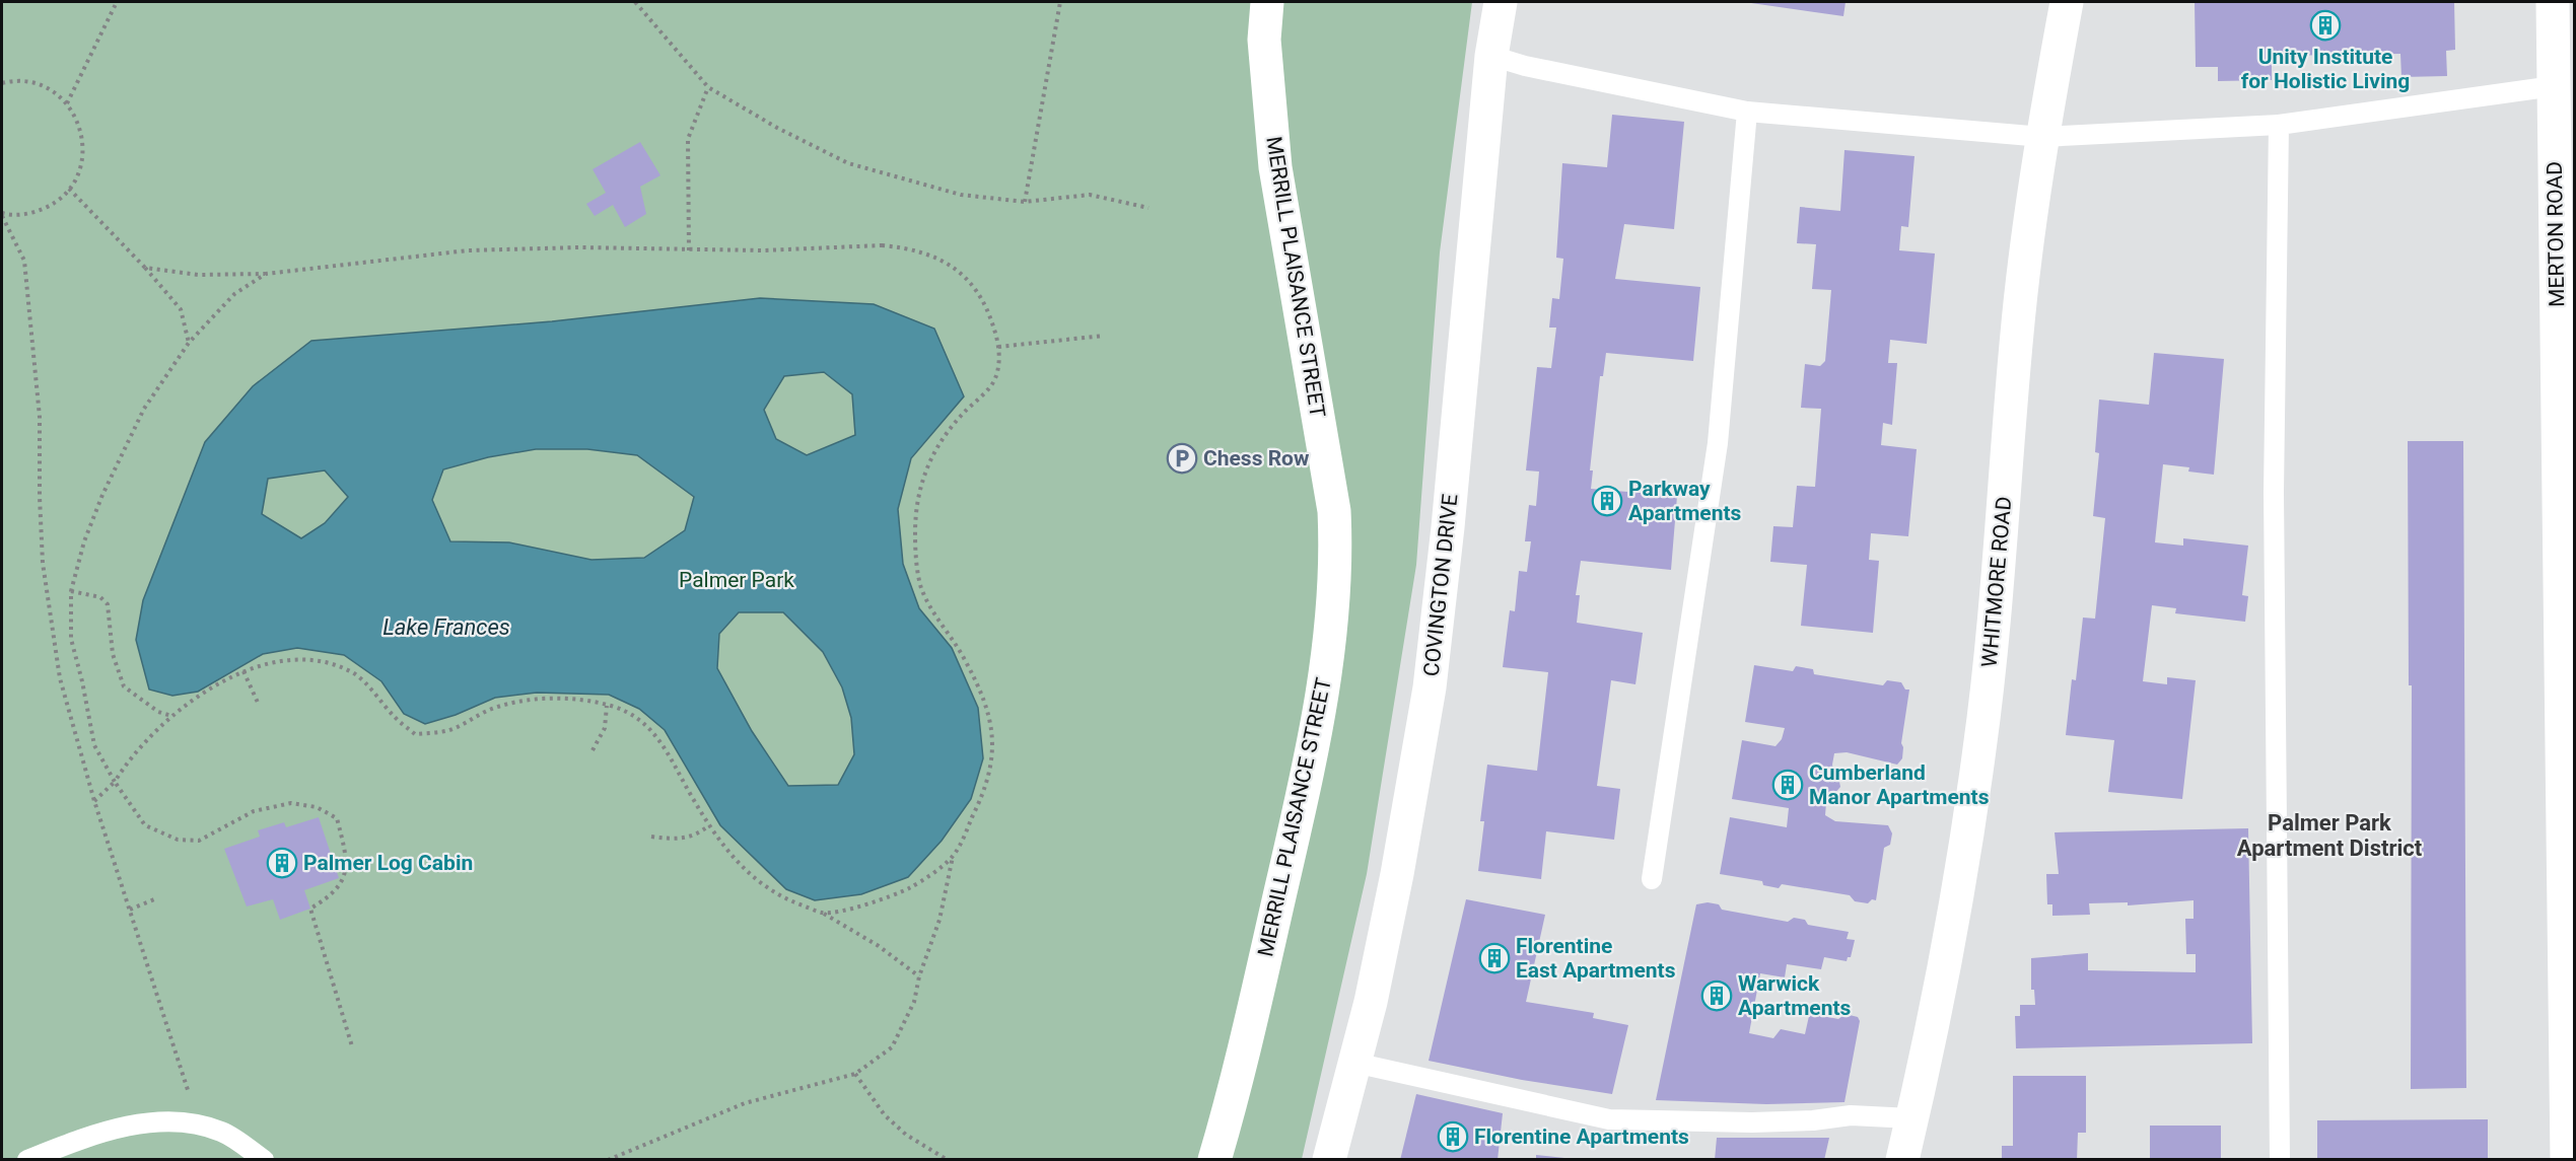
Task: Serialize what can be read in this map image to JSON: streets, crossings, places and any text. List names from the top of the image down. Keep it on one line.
{"streets":{"street":["MERTON ROAD","MERRILL PLAISANCE STREET","WHITMORE ROAD","COVINGTON DRIVE"]},"districts":["Palmer Park Apartment District"],"water":["Lake Frances"],"parks":["Palmer Park"],"places":{"building":["Unity Institute for Holistic Living","Parkway Apartments","Cumberland Manor Apartments","Palmer Log Cabin","Florentine East Apartments","Warwick Apartments","Florentine Apartments"],"parking":["Chess Row"]}}
